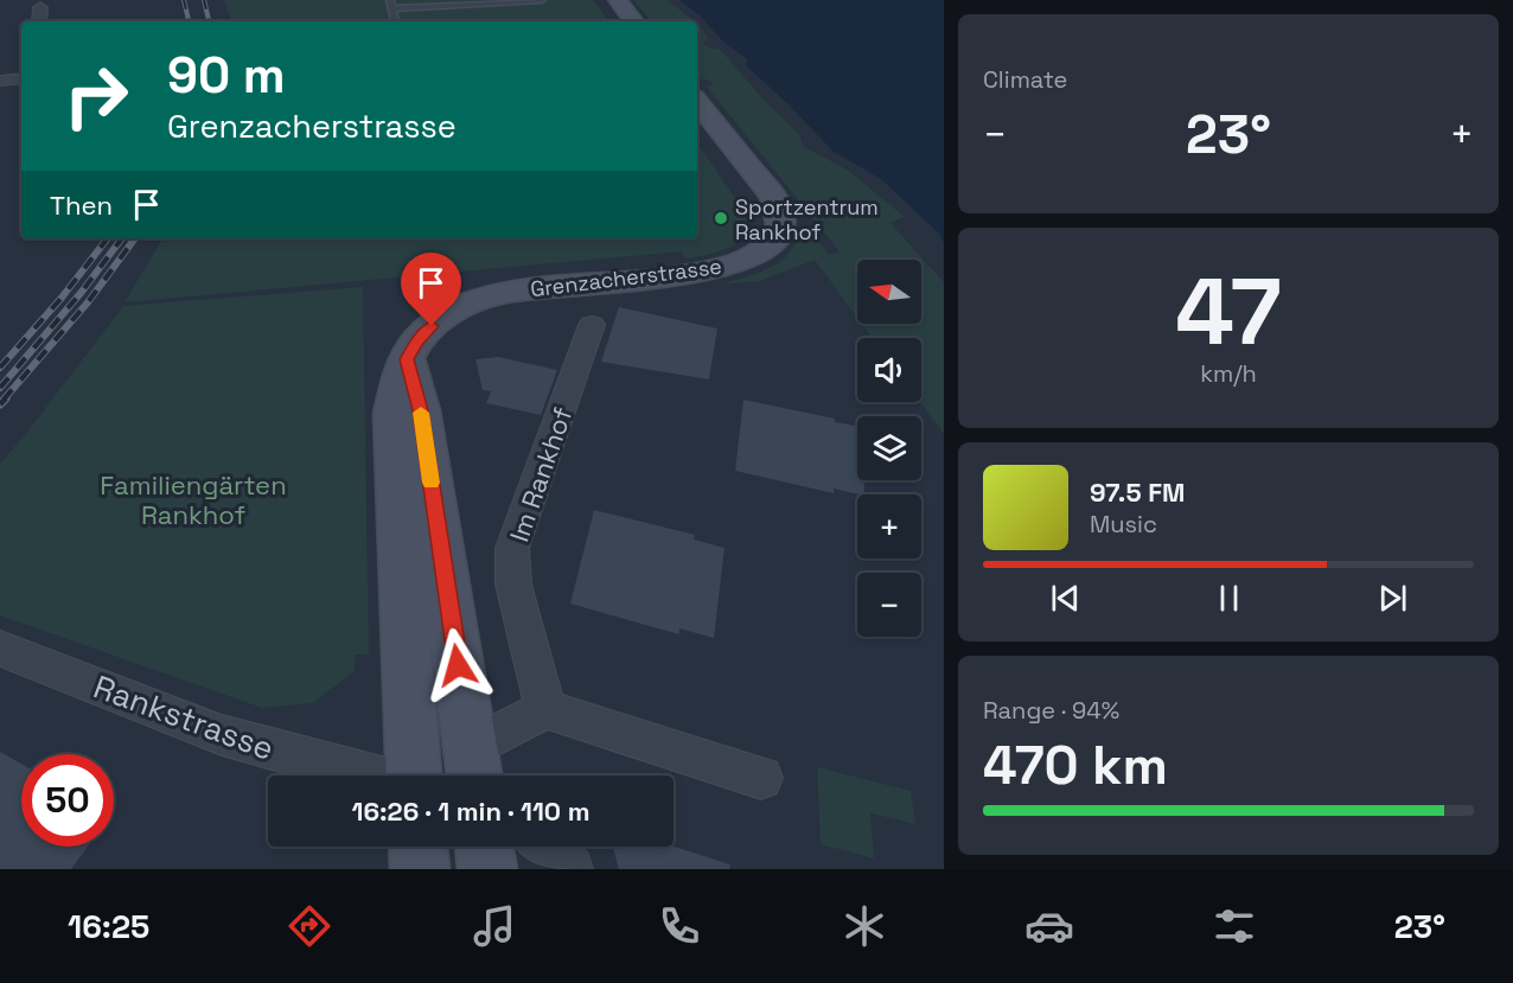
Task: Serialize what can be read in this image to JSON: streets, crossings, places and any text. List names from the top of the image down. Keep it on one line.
{"streets":{"main road":["Grenzacherstrasse"],"street":["Im Rankhof","Rankstrasse"]},"parks":["Familiengärten Rankhof"],"places":["Sportzentrum Rankhof"],"north":"left","page":{"tile":["Climate",["47","km/h"],["Range · 94%","470 km"]],"turn":["90 m","Grenzacherstrasse"],"heat":["−","23°","+"],"then":"Then","map_buttons":["+","−"],"song":["97.5 FM","Music"],"limit":"50","trip":"16:26 · 1 min · 110 m","tabs":["16:25","23°"]}}
